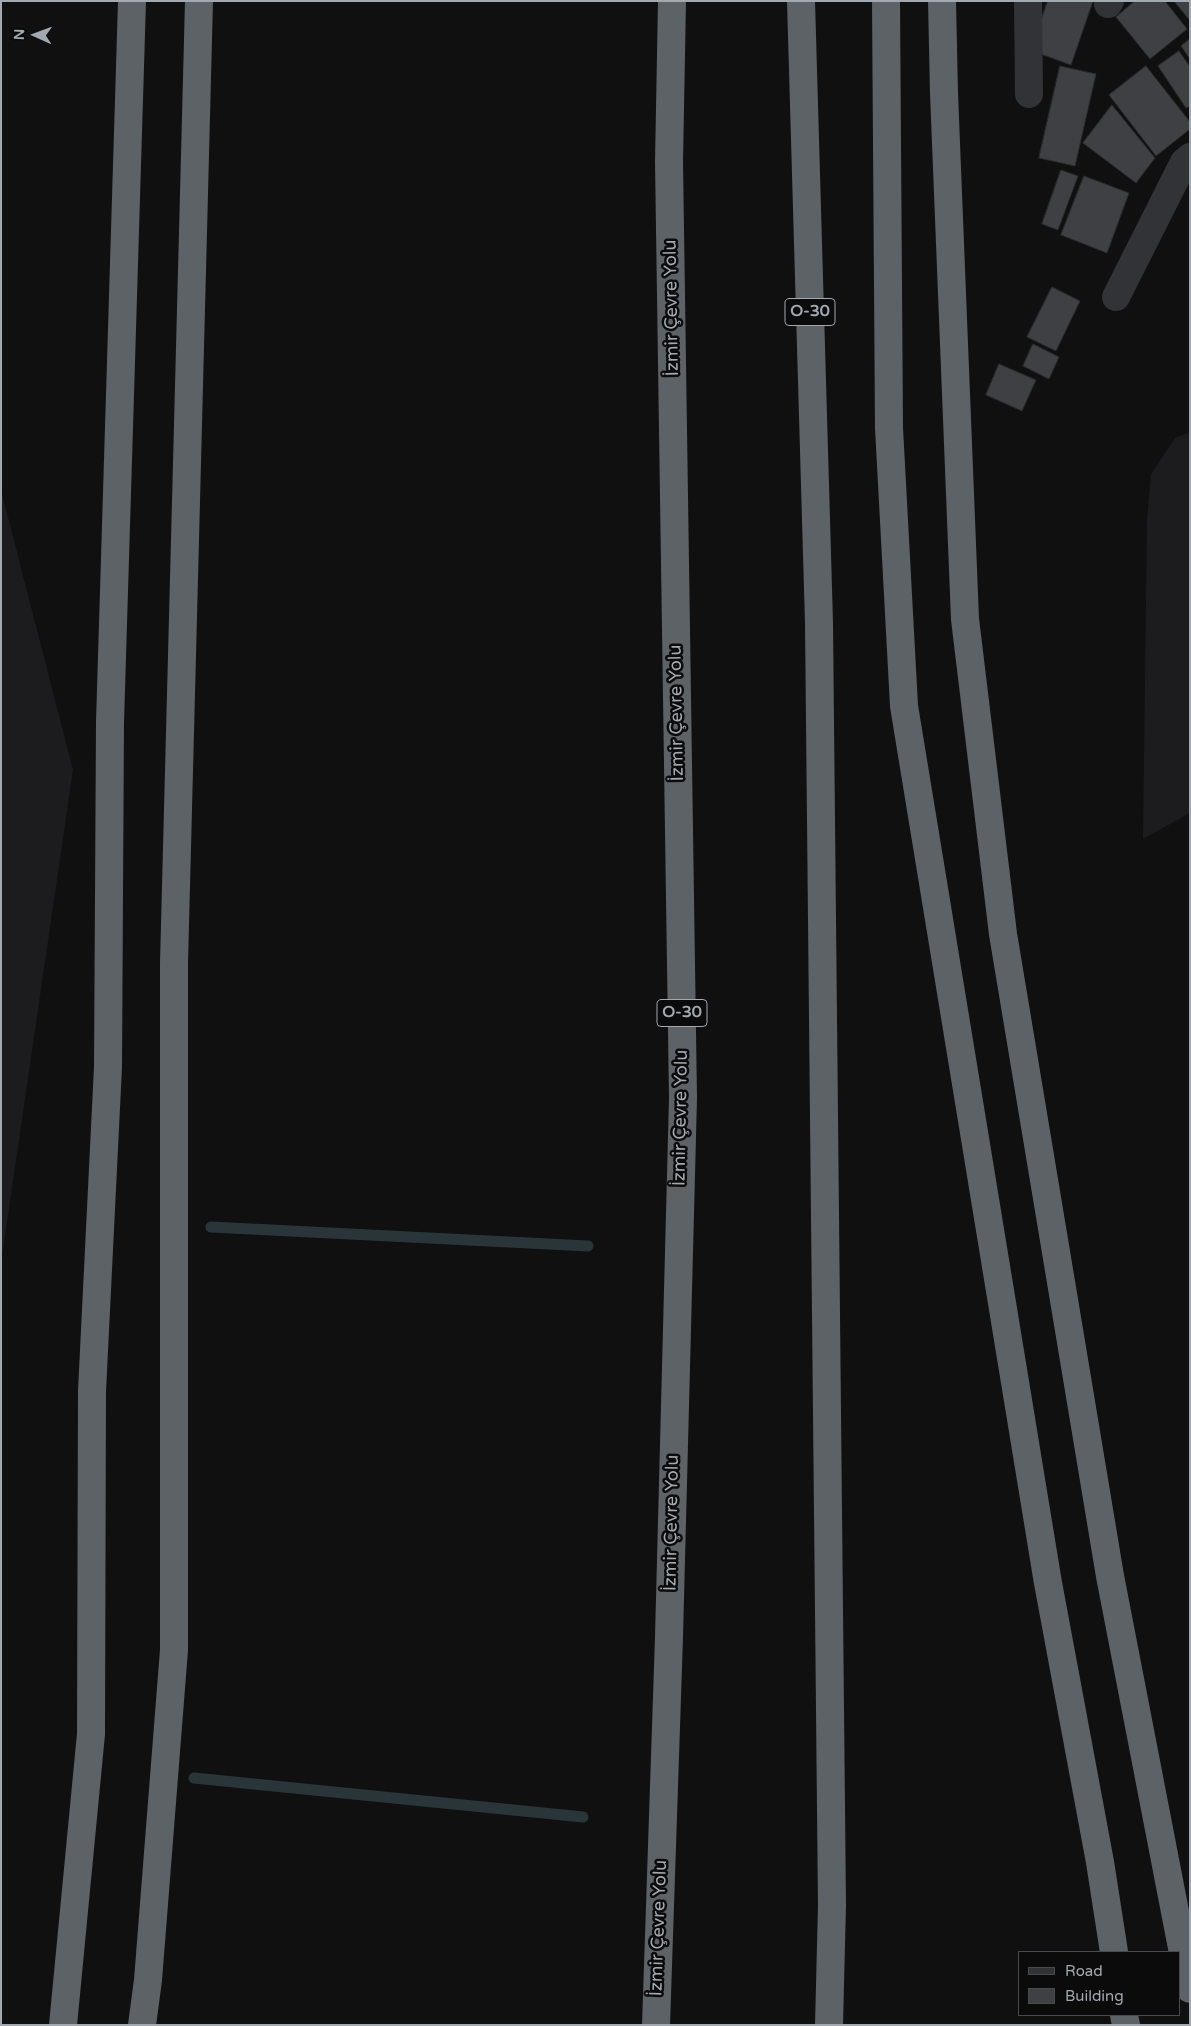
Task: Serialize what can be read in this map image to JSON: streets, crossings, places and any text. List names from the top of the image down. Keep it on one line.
{"streets":{"highway":["İzmir Çevre Yolu","O-30"]},"legend":["Road","Building"],"north":"left"}
